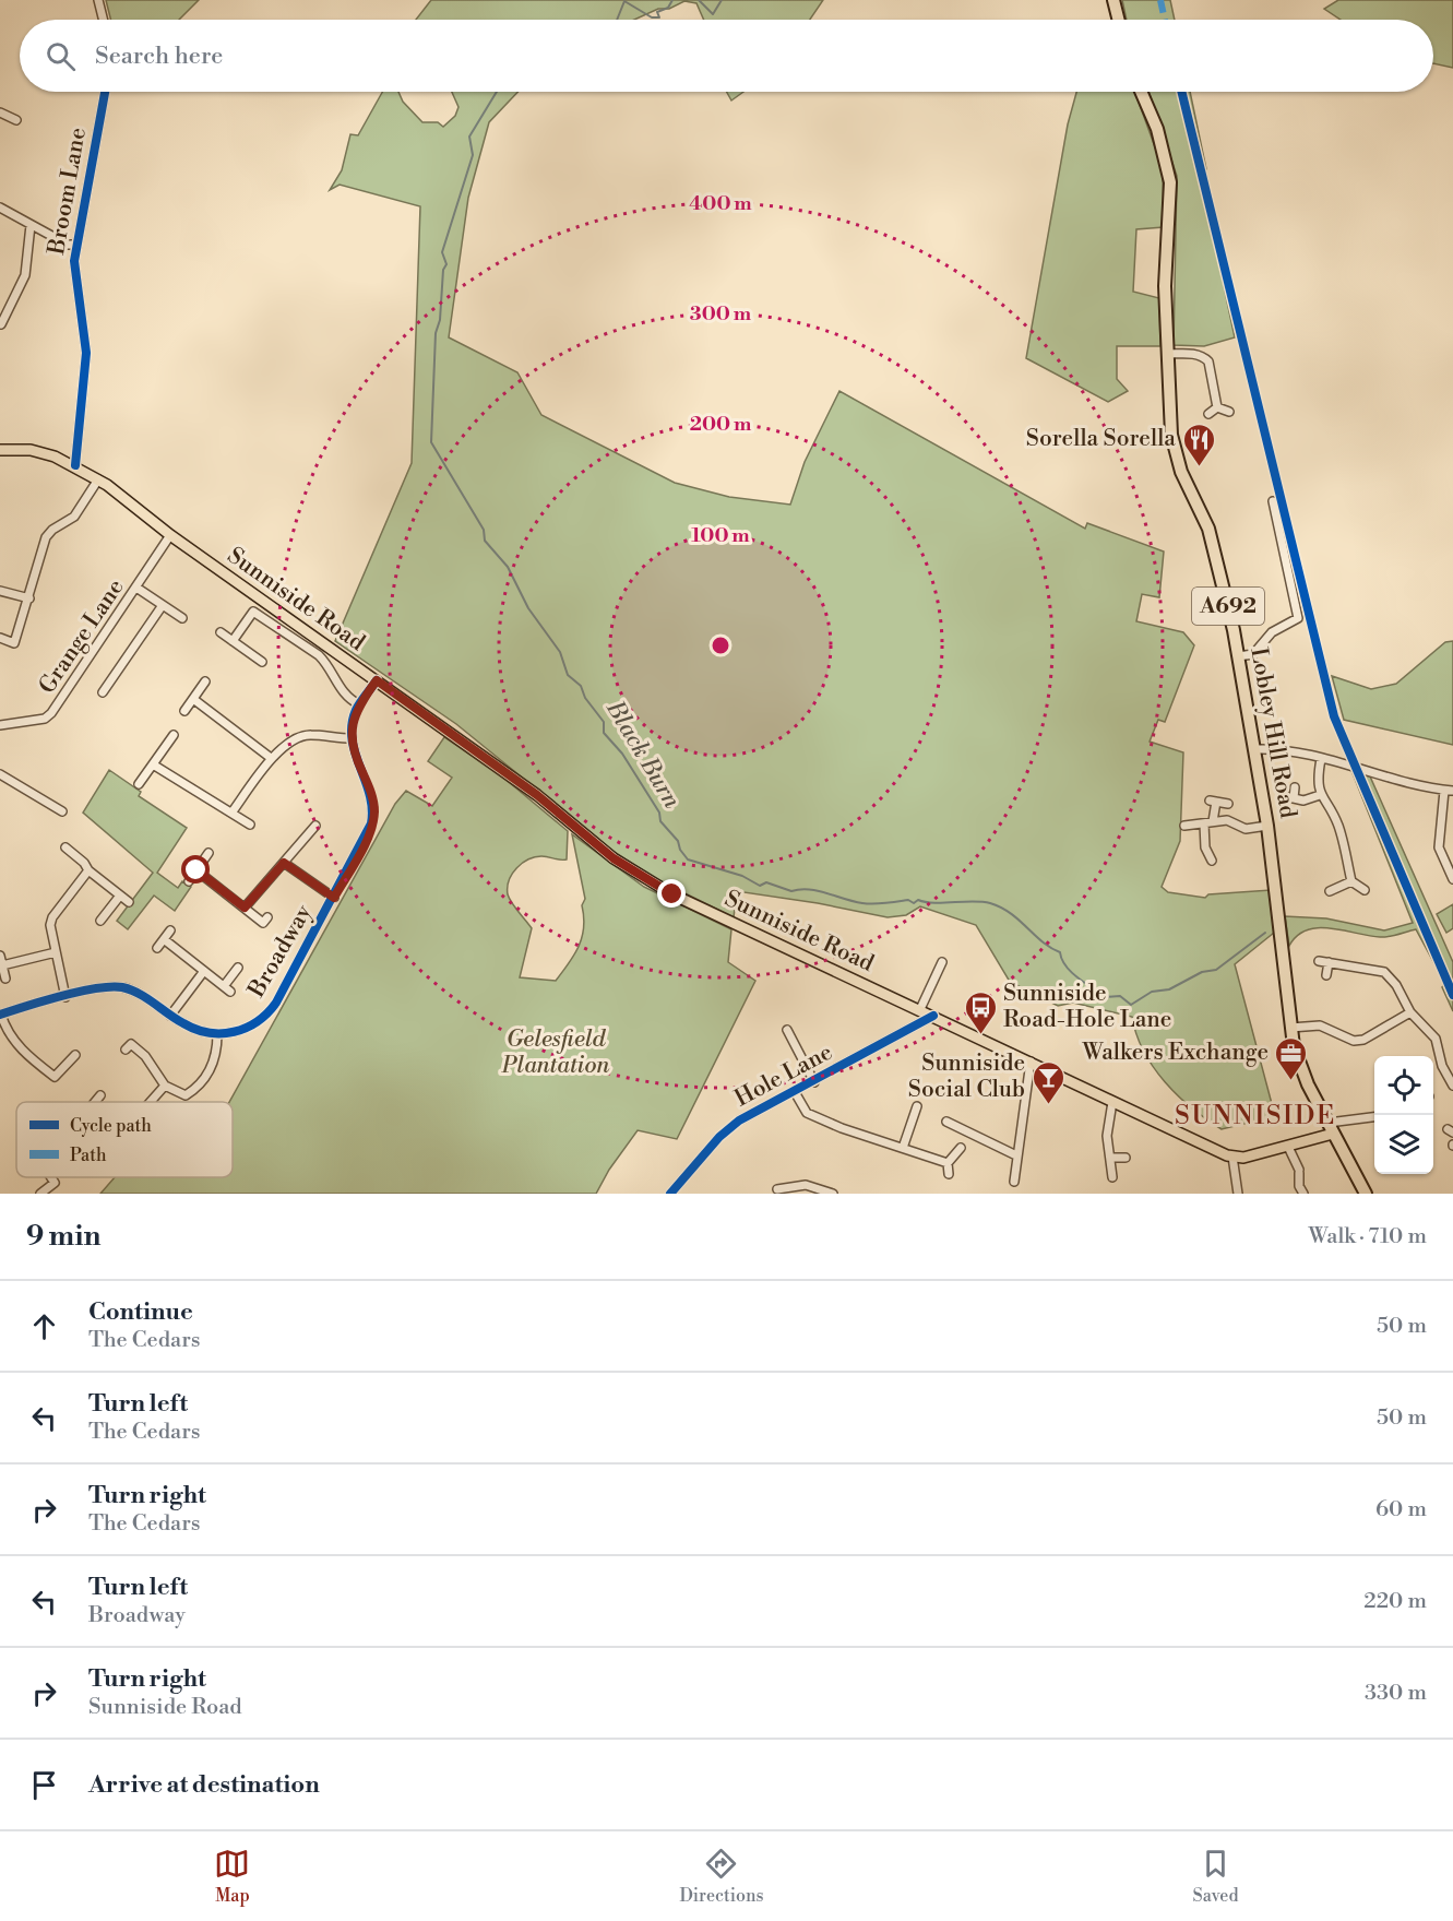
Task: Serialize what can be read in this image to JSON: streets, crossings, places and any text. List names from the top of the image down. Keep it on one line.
{"streets":{"highway":["A692","Lobley Hill Road"],"main road":["Sunniside Road"],"street":["Broom Lane","Grange Lane","Broadway","Hole Lane"]},"crossings":[["Broom Lane","Sunniside Road"],["Sunniside Road","Grange Lane"],["Sunniside Road","Broadway"],["Sunniside Road","Hole Lane"]],"districts":["SUNNISIDE"],"water":["Black Burn"],"parks":["Gelesfield Plantation"],"places":{"restaurant":["Sorella Sorella"],"bus stop":["Sunniside Road-Hole Lane"],"office":["Walkers Exchange"],"bar":["Sunniside Social Club"]},"legend":["Cycle path","Path"],"page":{"search":"Search here","heading":["9 min","Walk · 710 m"],"list":[["Continue","The Cedars","50 m"],["Turn left","The Cedars","50 m"],["Turn right","The Cedars","60 m"],["Turn left","Broadway","220 m"],["Turn right","Sunniside Road","330 m"],"Arrive at destination"],"nav":["Map","Directions","Saved"]},"rings":["400 m","300 m","200 m","100 m"]}
